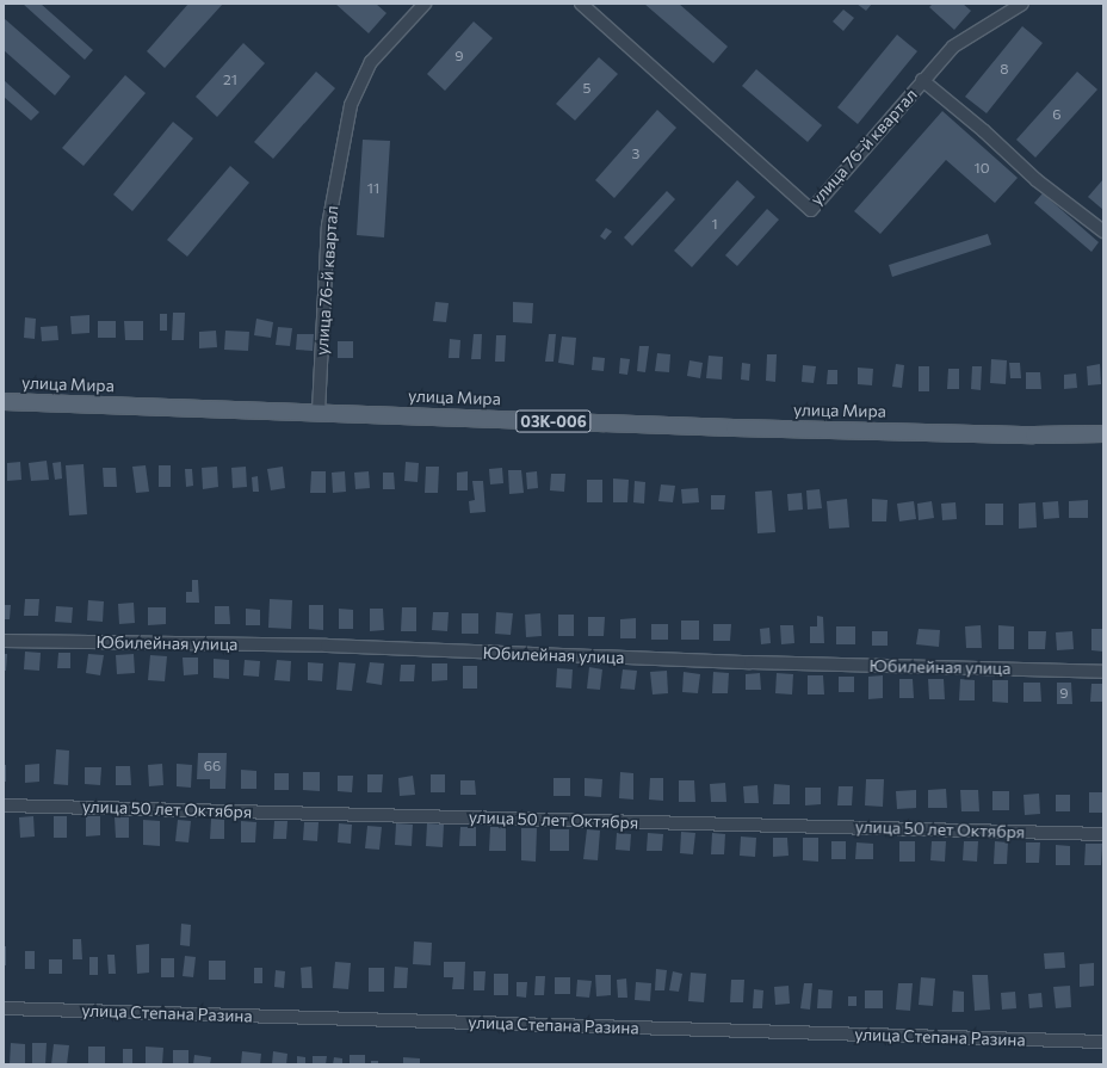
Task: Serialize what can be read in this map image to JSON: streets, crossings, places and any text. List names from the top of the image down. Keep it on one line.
{"streets":{"main road":["улица Мира","03К-006"],"street":["улица 76-й квартал","Юбилейная улица","улица 50 лет Октября","улица Степана Разина"]},"crossings":[["улица 76-й квартал","улица Мира"]],"house_numbers":["9","8","21","5","6","3","10","11","1","9","66"]}
